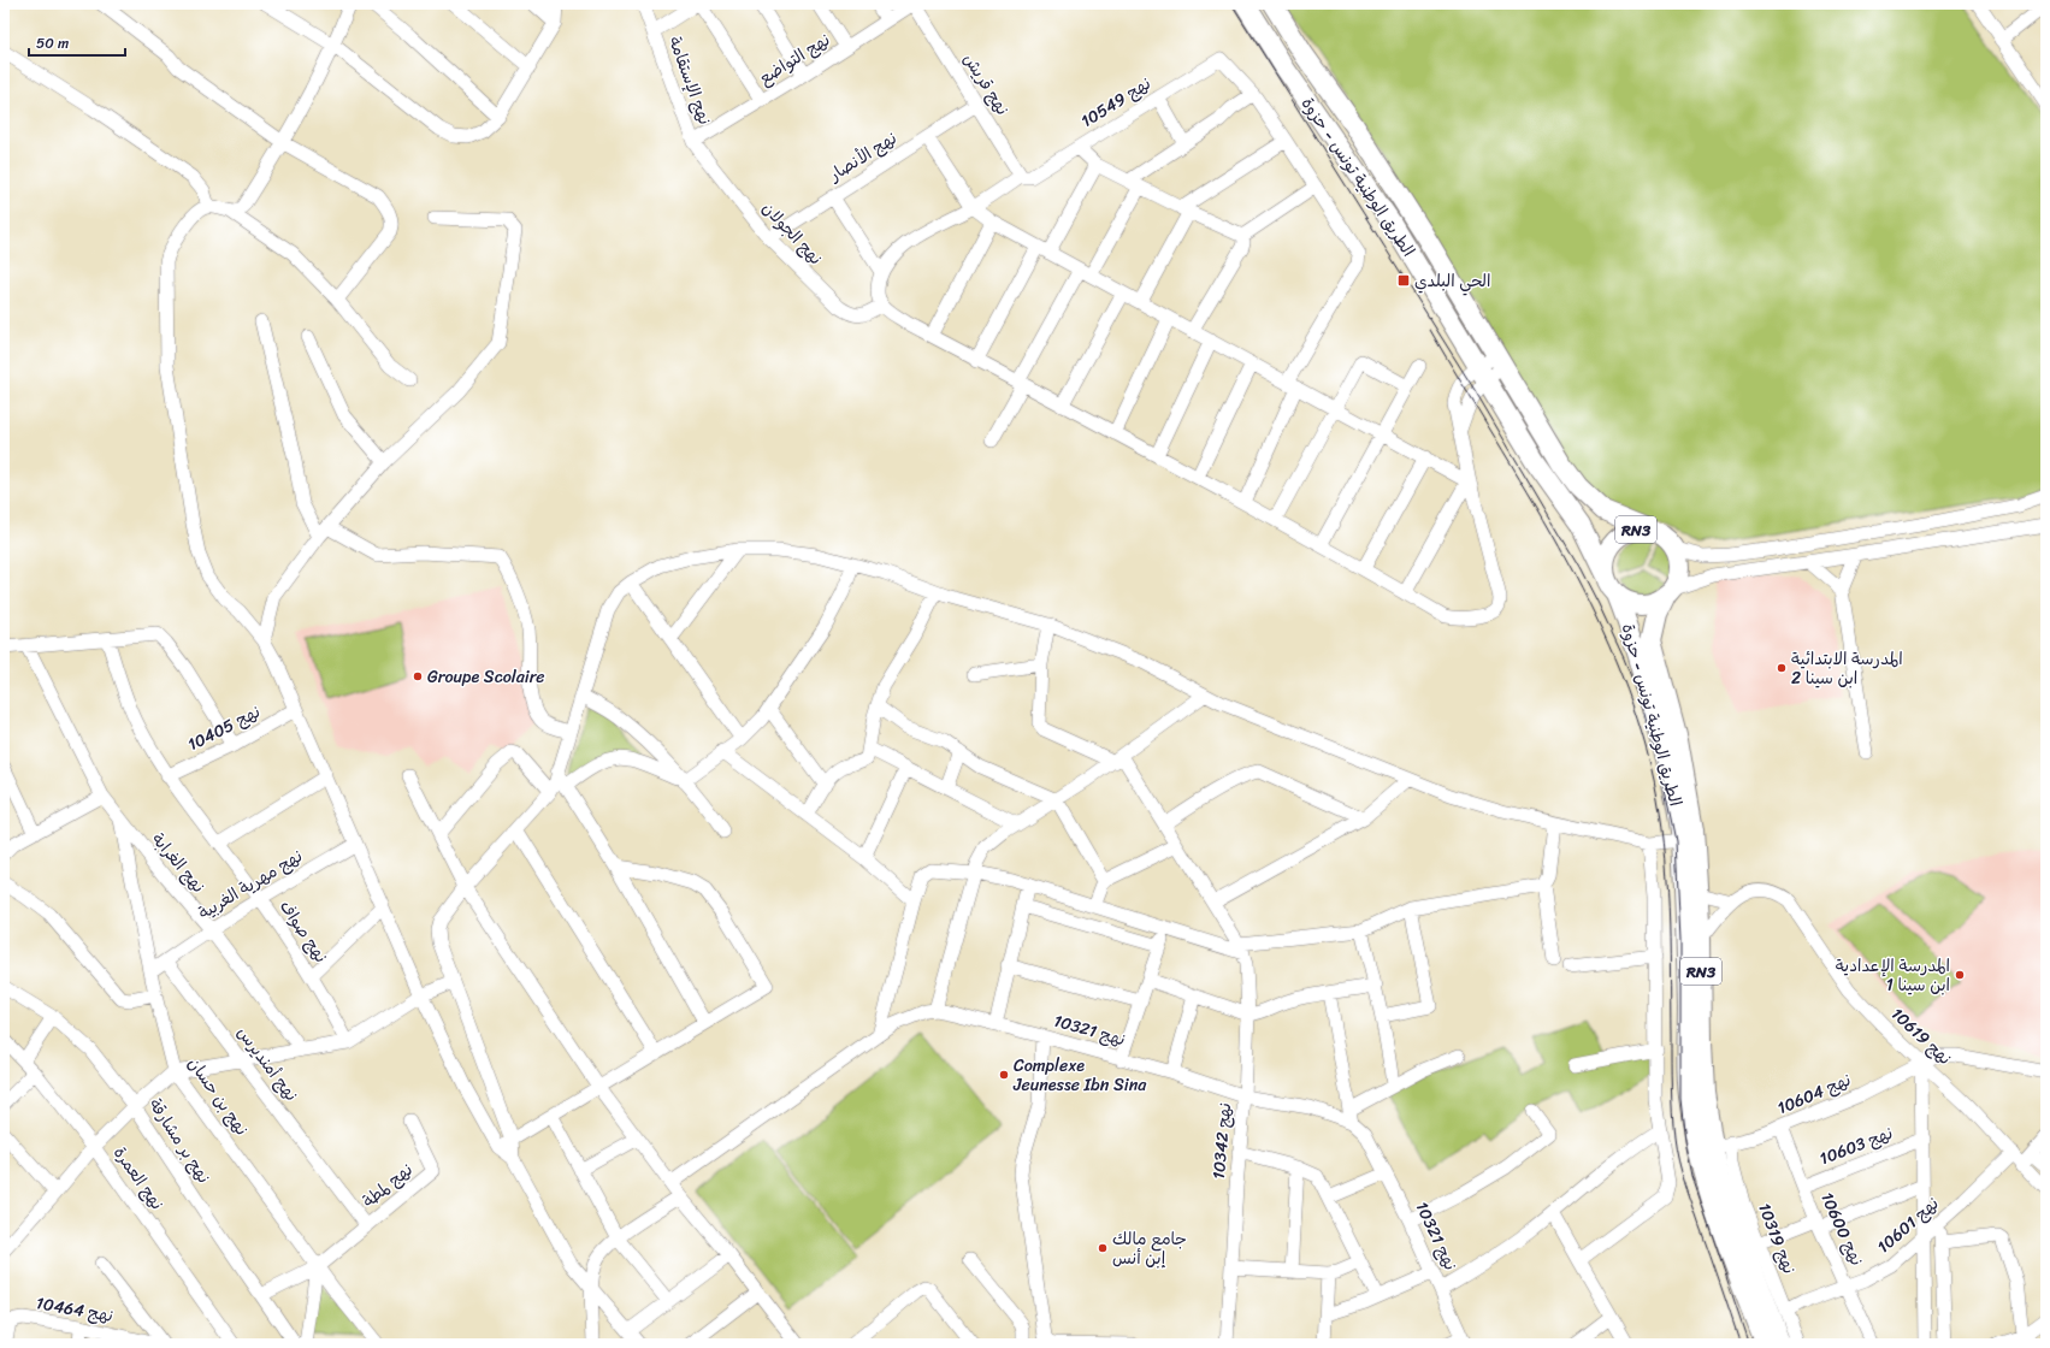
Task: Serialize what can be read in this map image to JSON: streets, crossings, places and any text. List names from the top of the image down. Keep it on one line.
{"streets":{"highway":["الطريق الوطنية تونس - حزوة","RN3"],"street":["نهج التواضع","نهج الإستقامة","نهج قريش","نهج 10549","نهج الأنصار","نهج الجولان","نهج 10405","نهج الغرابة","نهج مهرية الغربية","نهج صواف","نهج 10321","نهج 10619","نهج أمنديرس","نهج 10604","نهج بن حسان","نهج بر مشارقة","نهج 10342","نهج 10603","نهج العمرة","نهج لمطة","نهج 10601","نهج 10600","نهج 10319","نهج 10464"]},"crossings":[["نهج التواضع","نهج الإستقامة"],["نهج التواضع","نهج قريش"],["نهج التواضع","نهج الجولان"],["نهج الإستقامة","نهج الجولان"],["نهج قريش","نهج 10549"],["نهج قريش","نهج الأنصار"],["نهج الأنصار","نهج الجولان"],["الطريق الوطنية تونس - حزوة","RN3"],["الطريق الوطنية تونس - حزوة","نهج 10604"],["الطريق الوطنية تونس - حزوة","نهج 10319"],["نهج 10405","نهج صواف"],["نهج الغرابة","نهج مهرية الغربية"],["نهج مهرية الغربية","نهج صواف"],["نهج مهرية الغربية","نهج أمنديرس"],["نهج 10321","نهج 10342"],["نهج 10619","نهج 10604"],["نهج 10619","نهج 10601"],["نهج أمنديرس","نهج لمطة"],["نهج 10604","نهج 10600"],["نهج 10604","نهج 10319"],["نهج 10603","نهج 10600"],["نهج 10601","نهج 10600"],["نهج 10601","نهج 10319"]],"places":{"transit":["الحي البلدي"],"other":["المدرسة الابتدائية ابن سينا 2","Groupe Scolaire","المدرسة الإعدادية ابن سينا 1","Complexe Jeunesse Ibn Sina","جامع مالك إبن أنس"]},"scale_bar":"50 m"}
